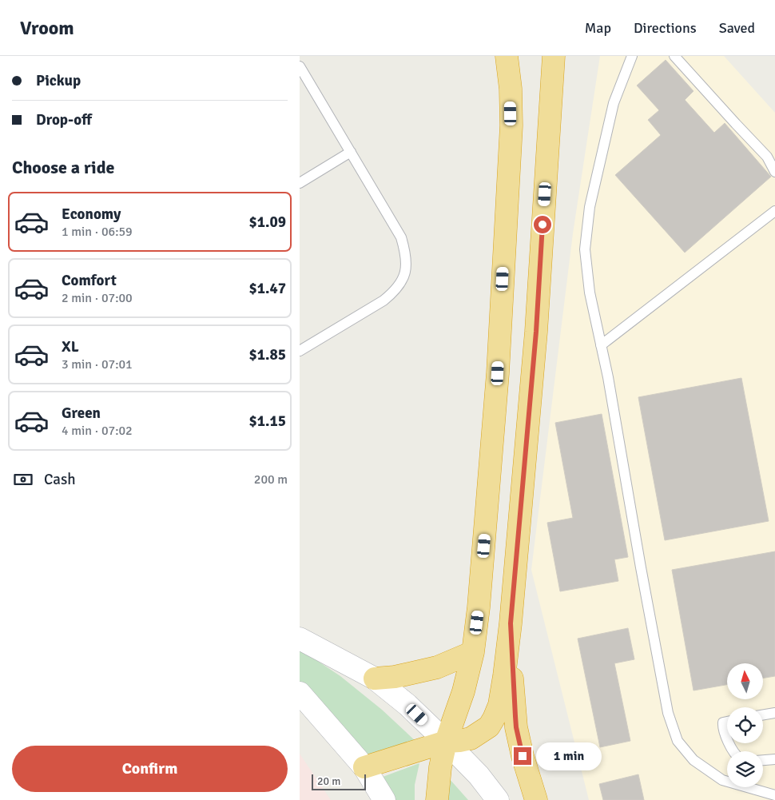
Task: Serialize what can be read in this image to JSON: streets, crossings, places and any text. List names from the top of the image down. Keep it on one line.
{"scale_bar":"20 m","north":"top","page":{"header":"Vroom","nav":["Map","Directions","Saved"],"banner":["Pickup","Drop-off"],"heading":"Choose a ride","list":[{"name":"Economy","note":"1 min · 06:59","value":"$1.09"},{"name":"Comfort","note":"2 min · 07:00","value":"$1.47"},{"name":"XL","note":"3 min · 07:01","value":"$1.85"},{"name":"Green","note":"4 min · 07:02","value":"$1.15"}],"pay":["Cash","200 m"],"buttons":"Confirm","bubble":"1 min","scale":"20 m"}}
